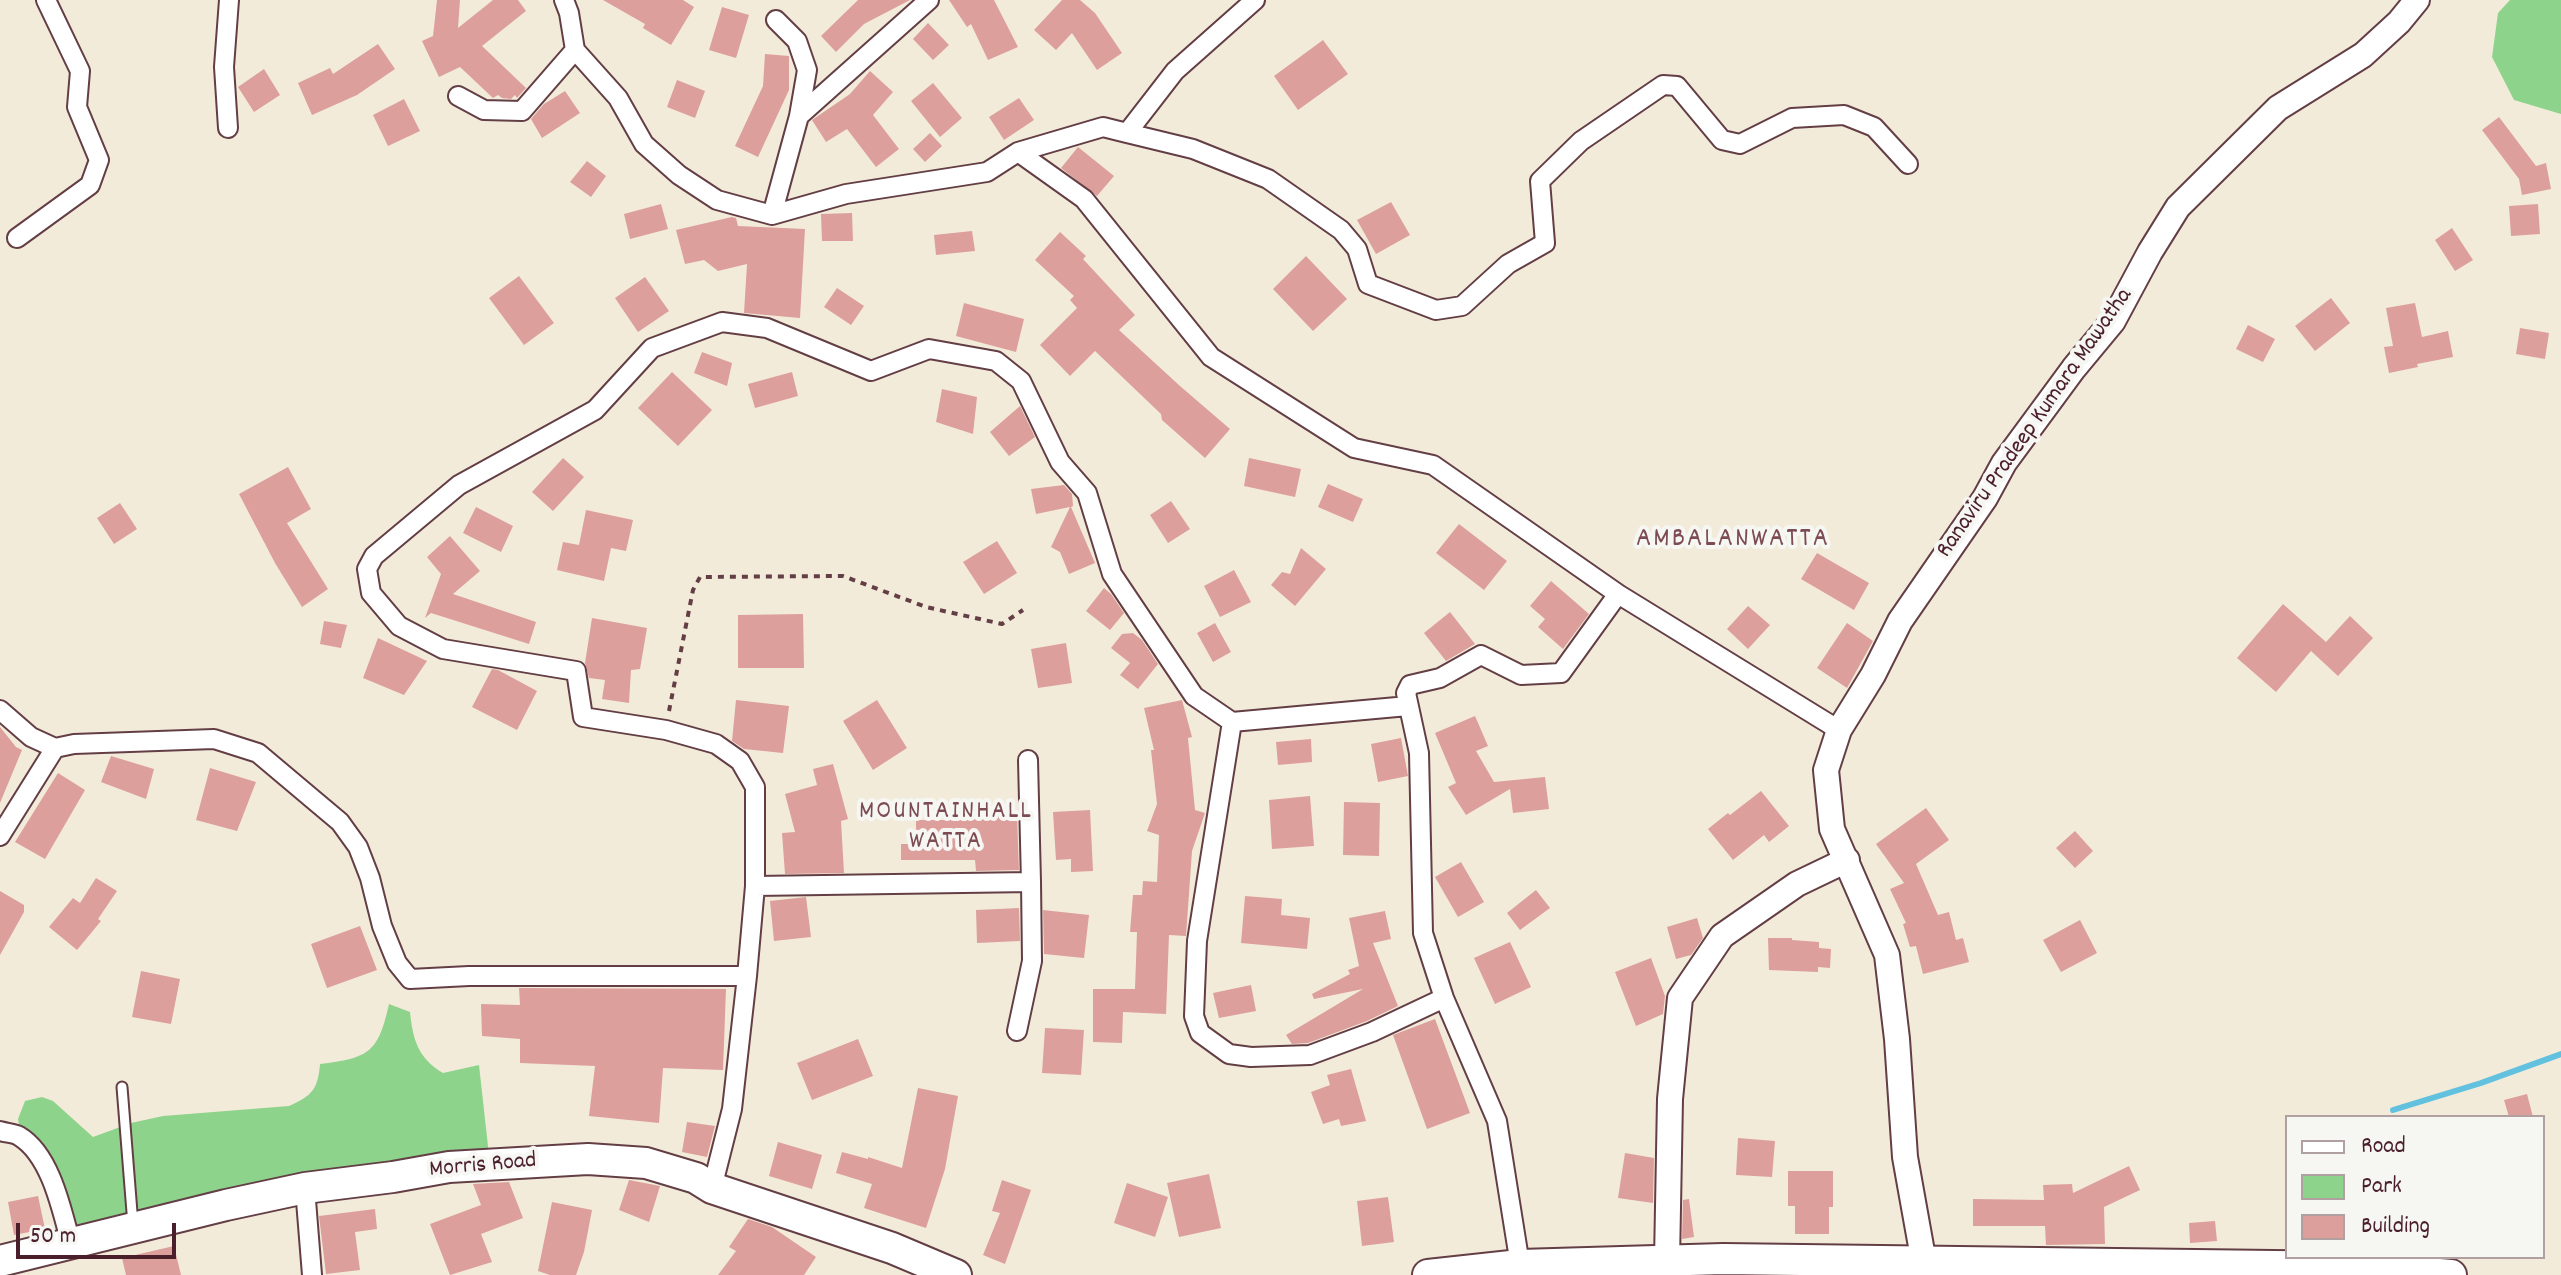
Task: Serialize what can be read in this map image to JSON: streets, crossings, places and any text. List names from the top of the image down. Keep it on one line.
{"streets":{"main road":["Morris Road"],"street":["Ranaviru Pradeep Kumara Mawatha"]},"districts":["AMBALANWATTA","MOUNTAINHALL WATTA"],"legend":["Road","Park","Building"],"scale_bar":"50 m"}
